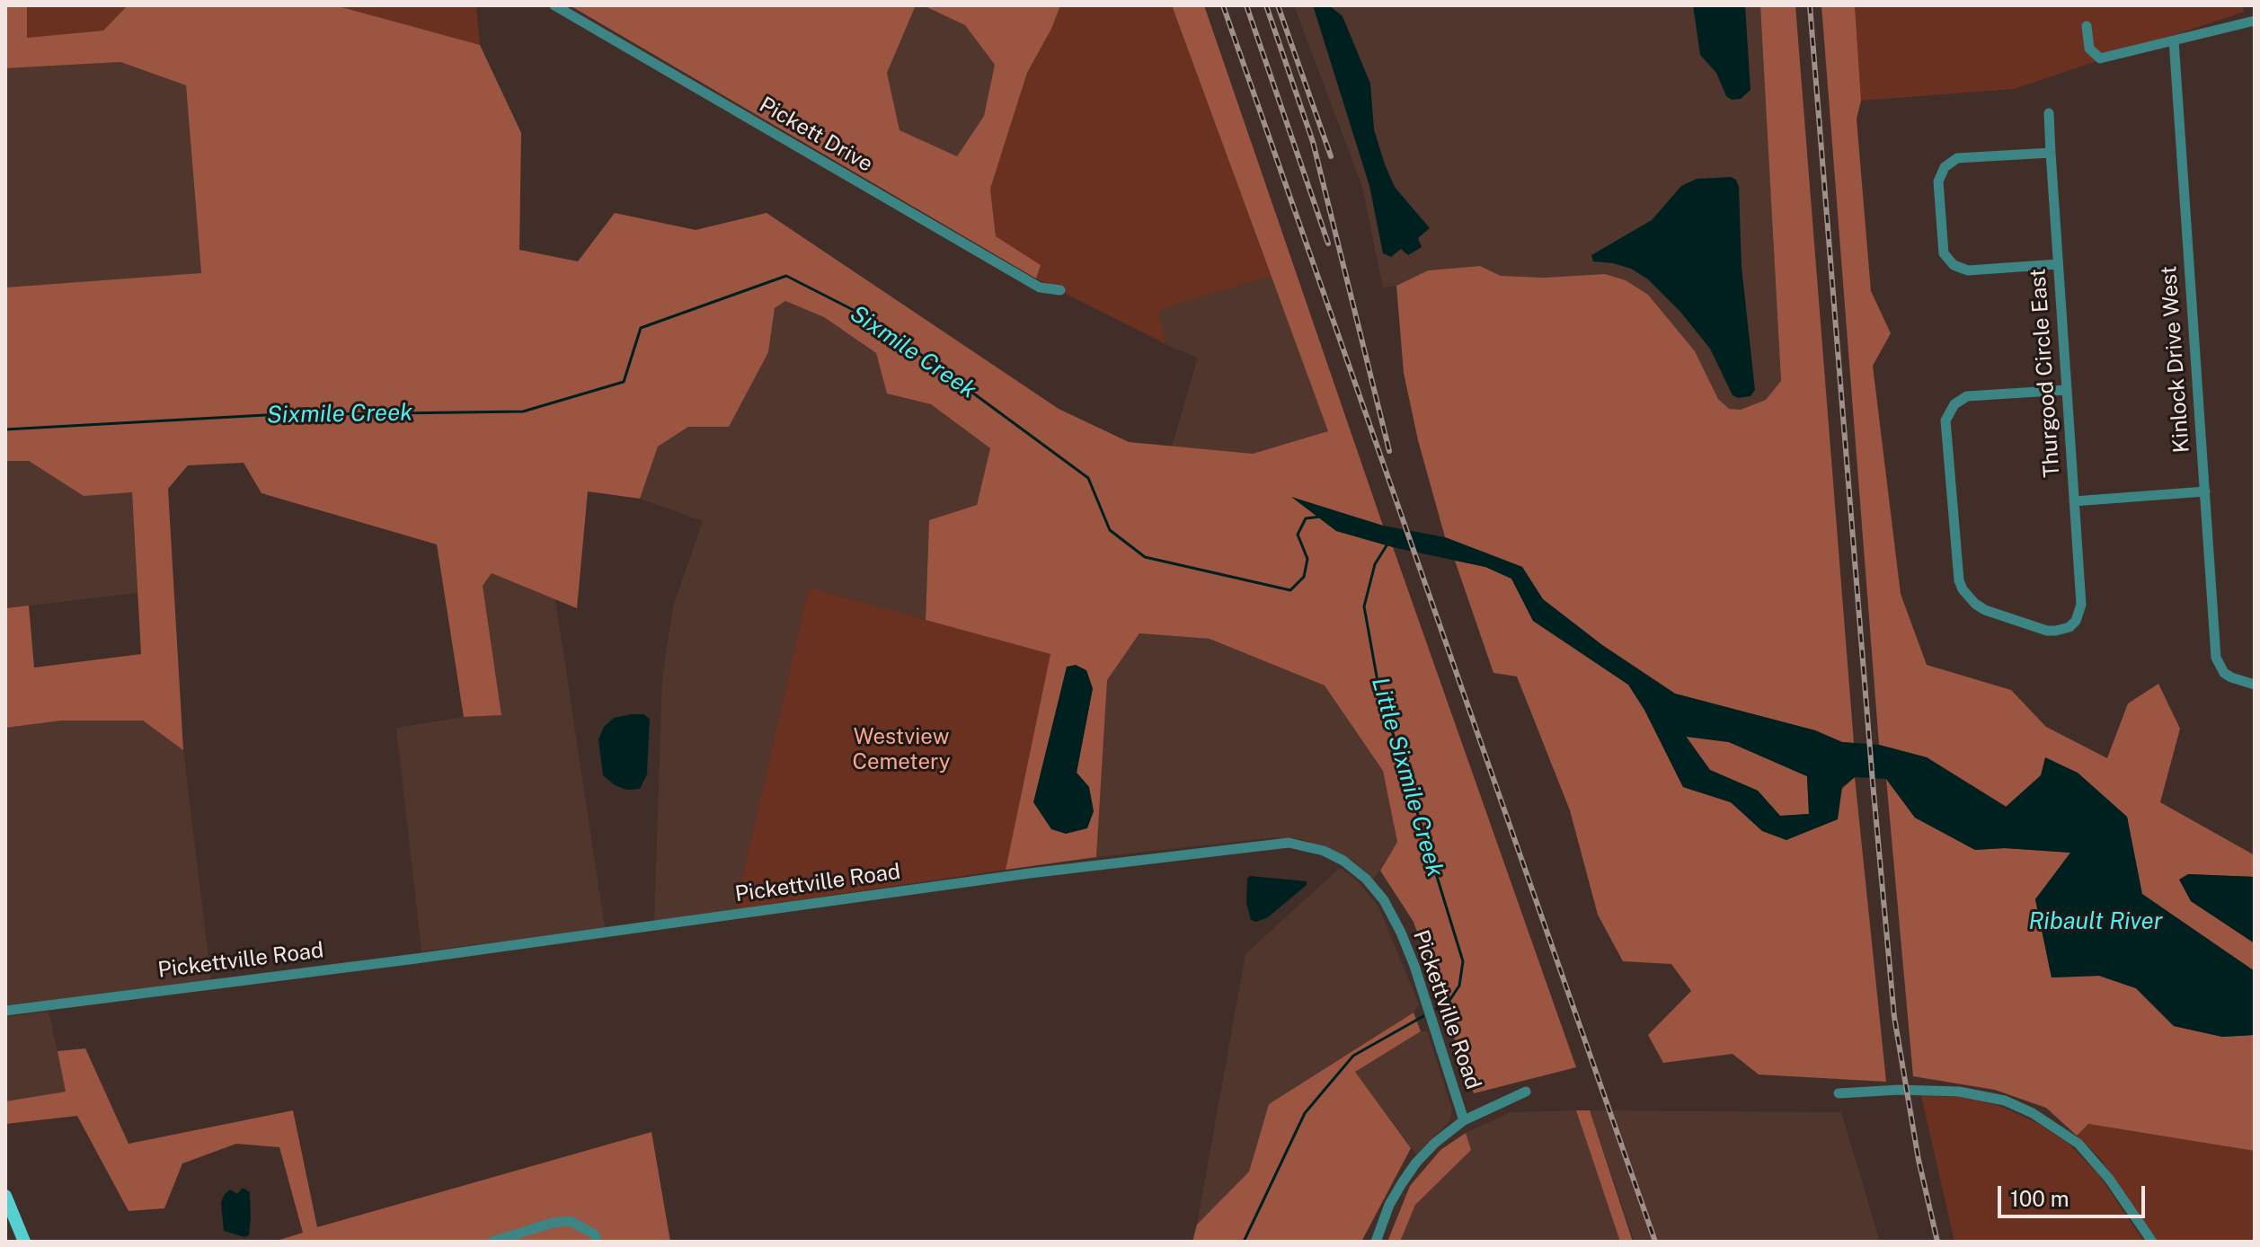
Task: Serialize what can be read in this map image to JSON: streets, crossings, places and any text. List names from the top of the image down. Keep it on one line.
{"streets":{"street":["Pickett Drive","Kinlock Drive West","Thurgood Circle East","Pickettville Road"]},"water":["Sixmile Creek","Little Sixmile Creek","Ribault River"],"parks":["Westview Cemetery"],"scale_bar":"100 m"}
